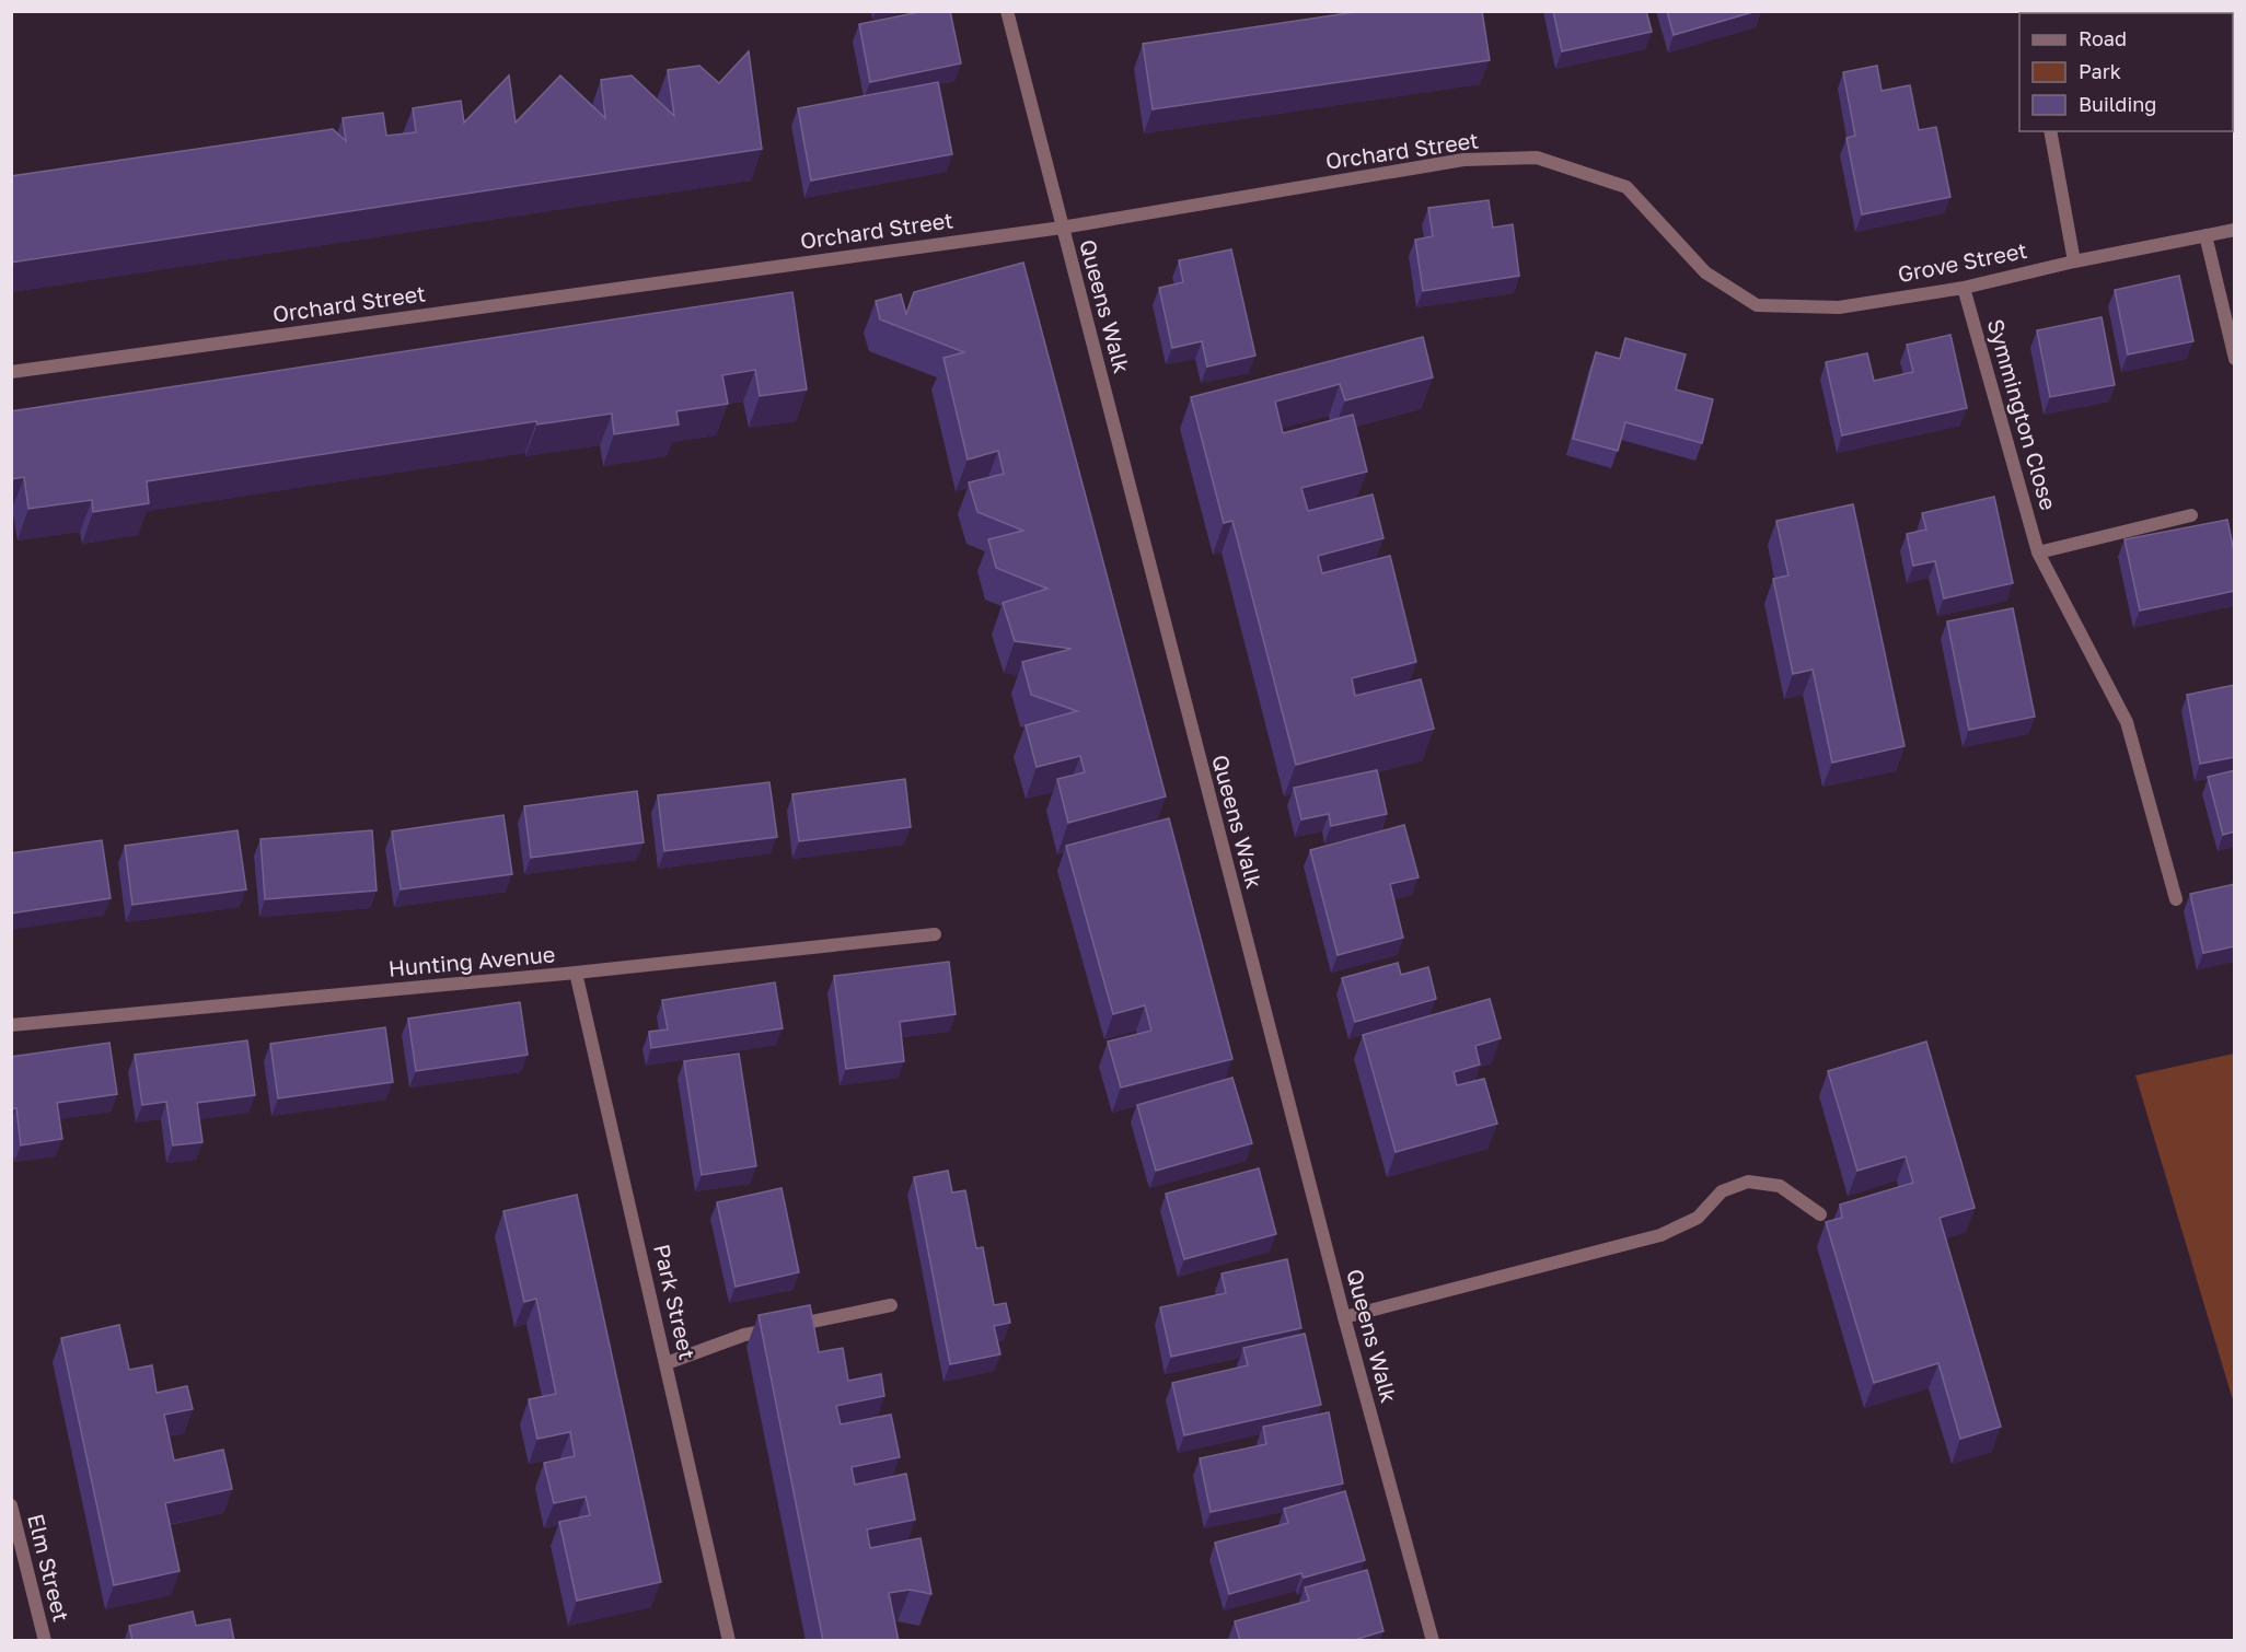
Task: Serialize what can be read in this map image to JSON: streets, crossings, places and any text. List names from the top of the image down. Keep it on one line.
{"streets":{"street":["Orchard Street","Grove Street","Queens Walk","Symmington Close","Hunting Avenue","Park Street","Elm Street"]},"crossings":[["Orchard Street","Grove Street"],["Orchard Street","Queens Walk"],["Grove Street","Symmington Close"],["Hunting Avenue","Park Street"]],"legend":["Road","Park","Building"]}
